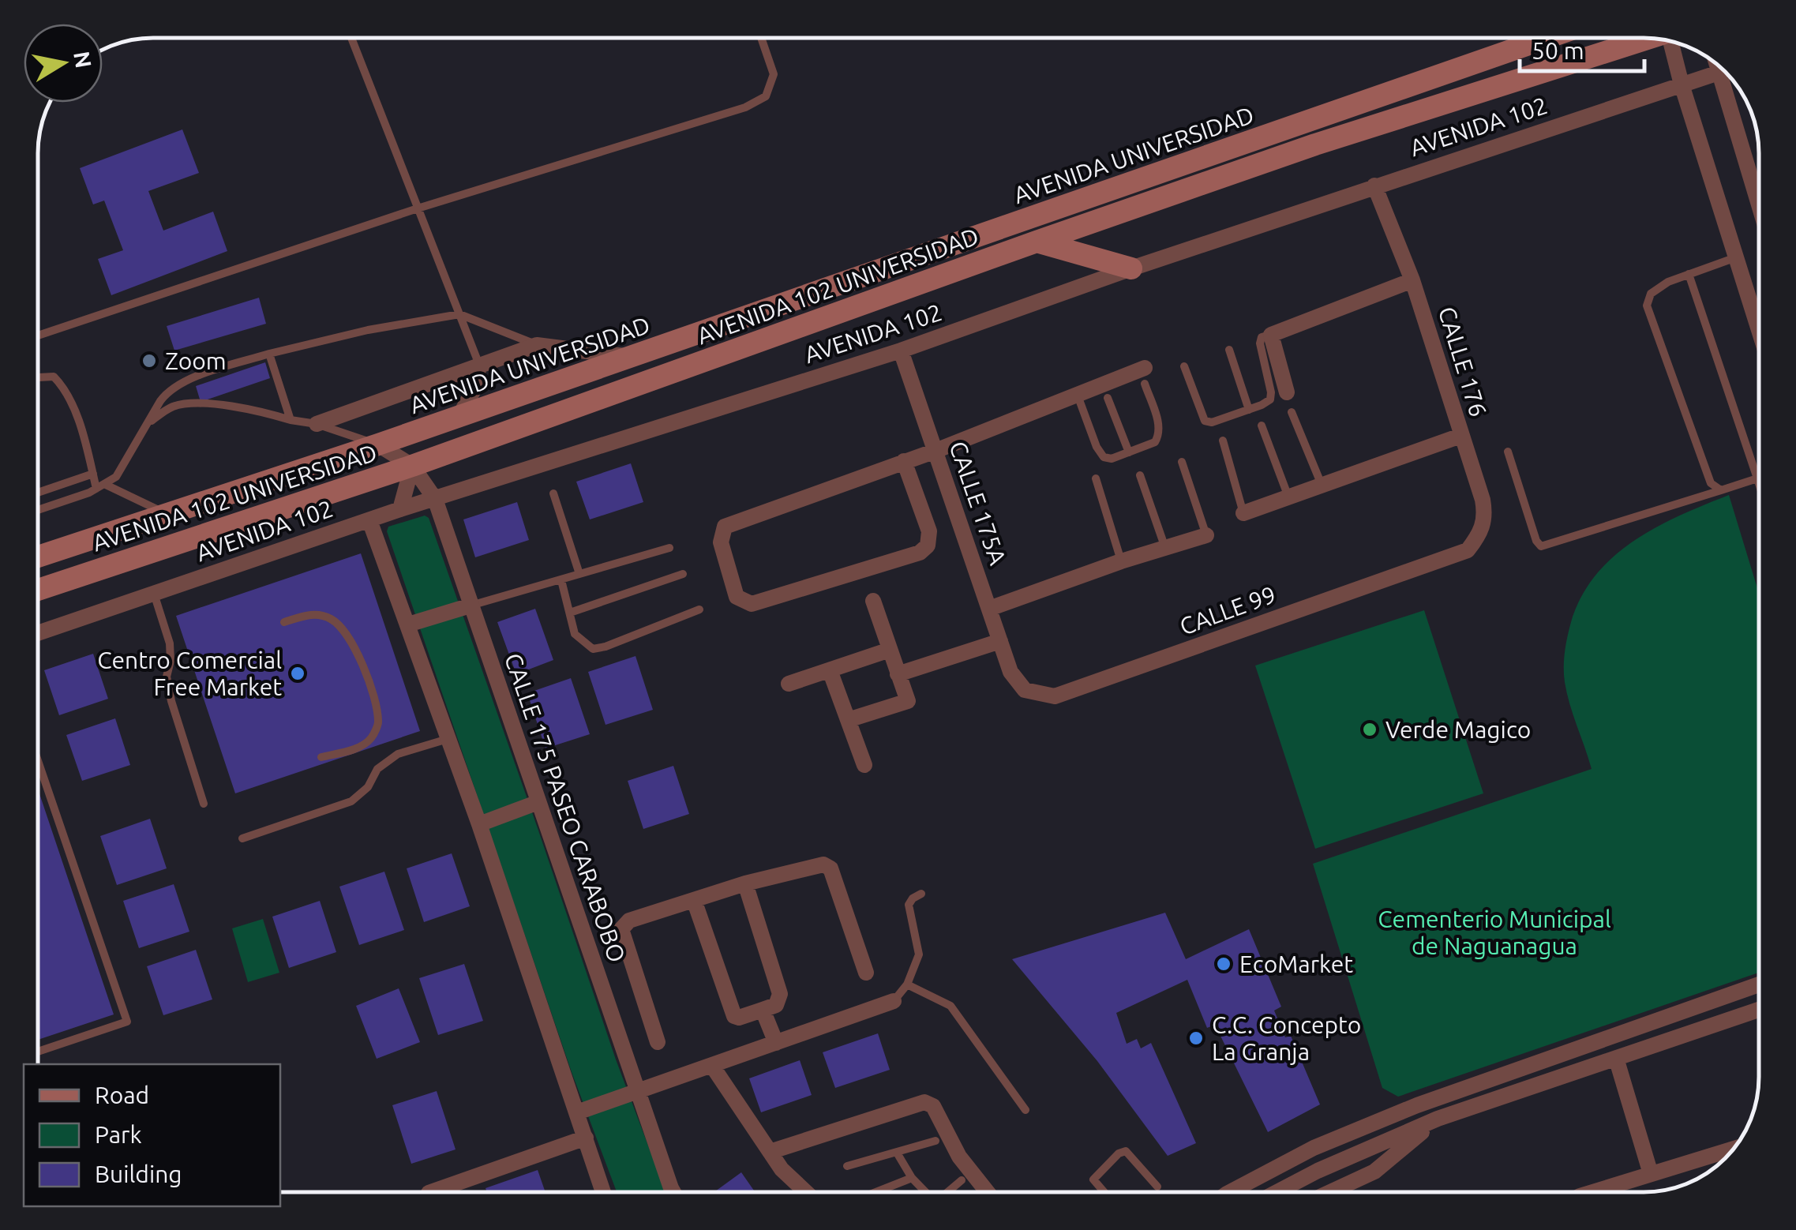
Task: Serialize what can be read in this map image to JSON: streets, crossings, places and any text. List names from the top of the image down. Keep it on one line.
{"streets":{"main road":["AVENIDA UNIVERSIDAD","AVENIDA 102 UNIVERSIDAD"],"street":["AVENIDA 102","CALLE 176","CALLE 175A","CALLE 99","CALLE 175 PASEO CARABOBO"]},"crossings":[["AVENIDA 102","CALLE 176"],["AVENIDA 102","CALLE 175A"],["AVENIDA 102","CALLE 175 PASEO CARABOBO"],["AVENIDA UNIVERSIDAD","CALLE 175 PASEO CARABOBO"],["AVENIDA 102 UNIVERSIDAD","CALLE 175 PASEO CARABOBO"],["CALLE 176","CALLE 99"],["CALLE 175A","CALLE 99"]],"parks":["Cementerio Municipal de Naguanagua"],"places":["Zoom","Centro Comercial Free Market","Verde Magico","EcoMarket","C.C. Concepto La Granja"],"legend":["Road","Park","Building"],"scale_bar":"50 m","north":"right"}
